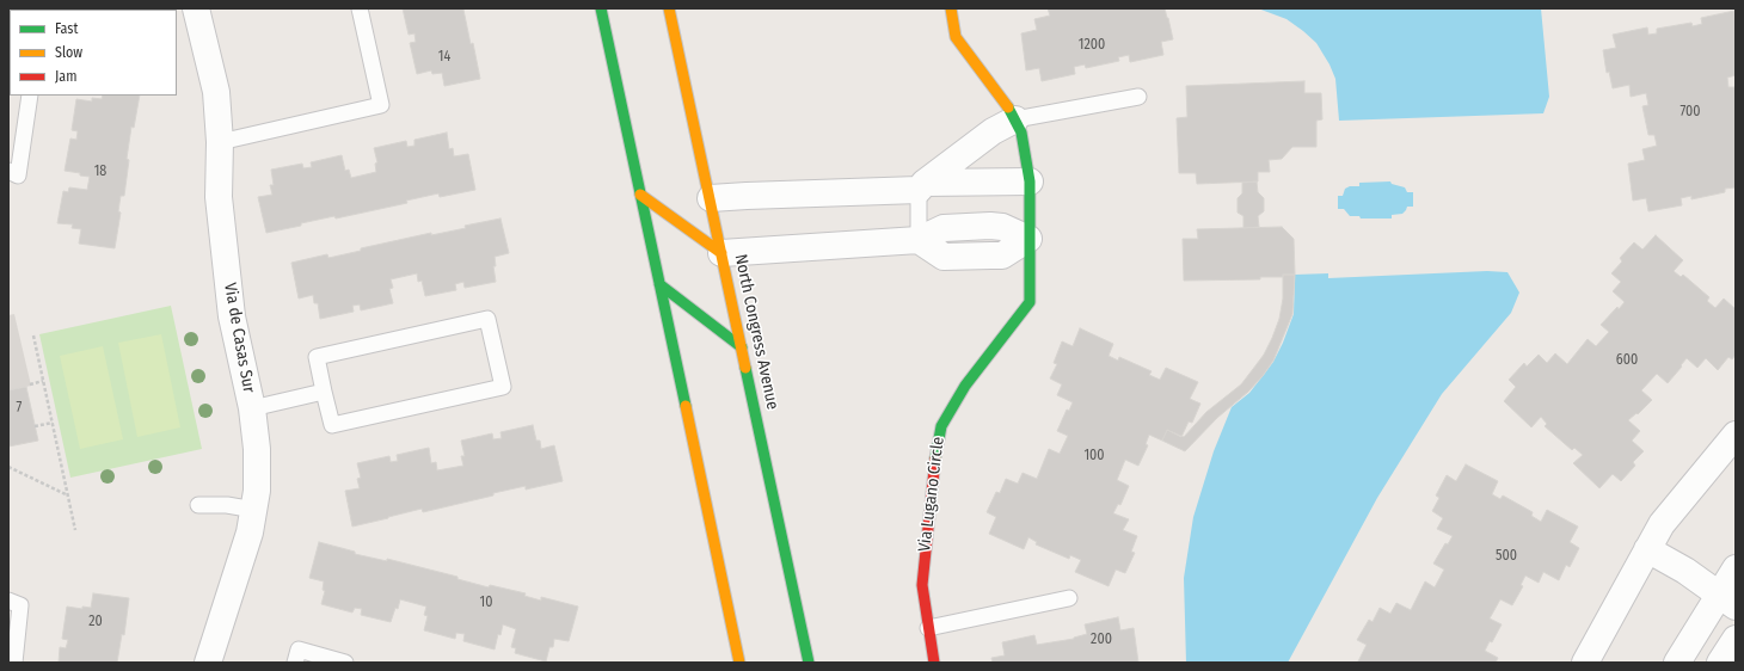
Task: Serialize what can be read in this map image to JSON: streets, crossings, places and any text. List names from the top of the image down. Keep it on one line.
{"streets":{"main road":["North Congress Avenue","Via Lugano Circle"],"street":["Via de Casas Sur"]},"house_numbers":["1200","14","700","18","600","7","100","500","10","20","200"],"legend":["Fast","Slow","Jam"]}
